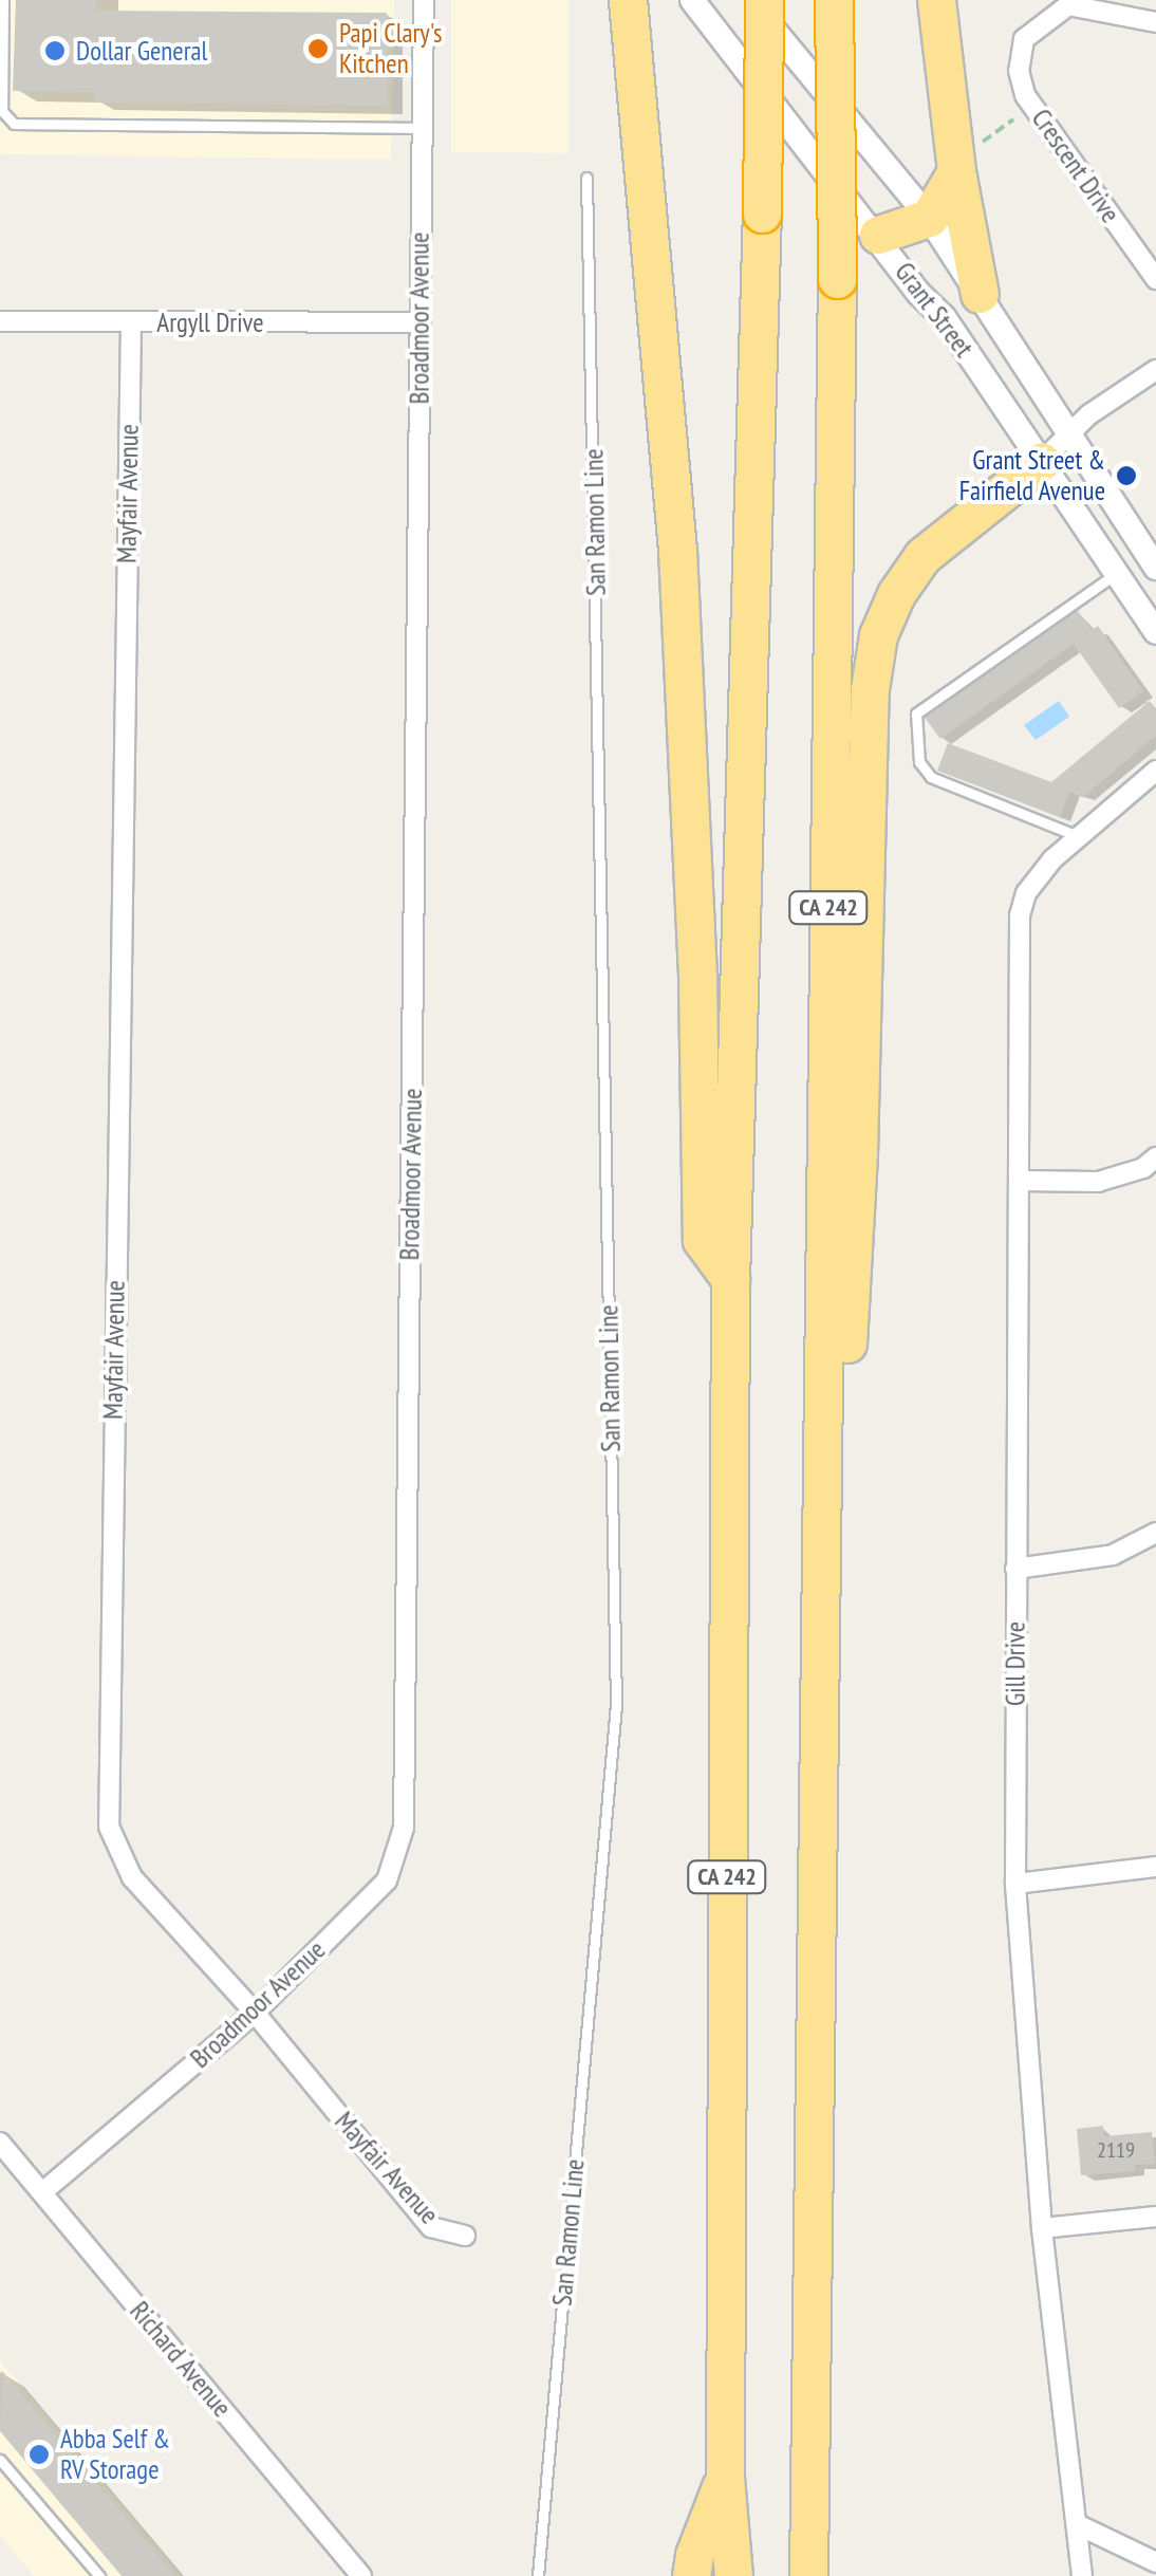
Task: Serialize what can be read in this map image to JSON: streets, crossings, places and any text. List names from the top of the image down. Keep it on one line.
{"streets":{"highway":["CA 242"],"street":["Crescent Drive","Grant Street","Broadmoor Avenue","Argyll Drive","Mayfair Avenue","Gill Drive","Richard Avenue"],"lane":["San Ramon Line"]},"crossings":[["Broadmoor Avenue","Argyll Drive"],["Broadmoor Avenue","Mayfair Avenue"],["Broadmoor Avenue","Richard Avenue"],["Argyll Drive","Mayfair Avenue"]],"places":["Papi Clary's Kitchen","Dollar General","Grant Street & Fairfield Avenue","Abba Self & RV Storage"],"house_numbers":["2119"]}
